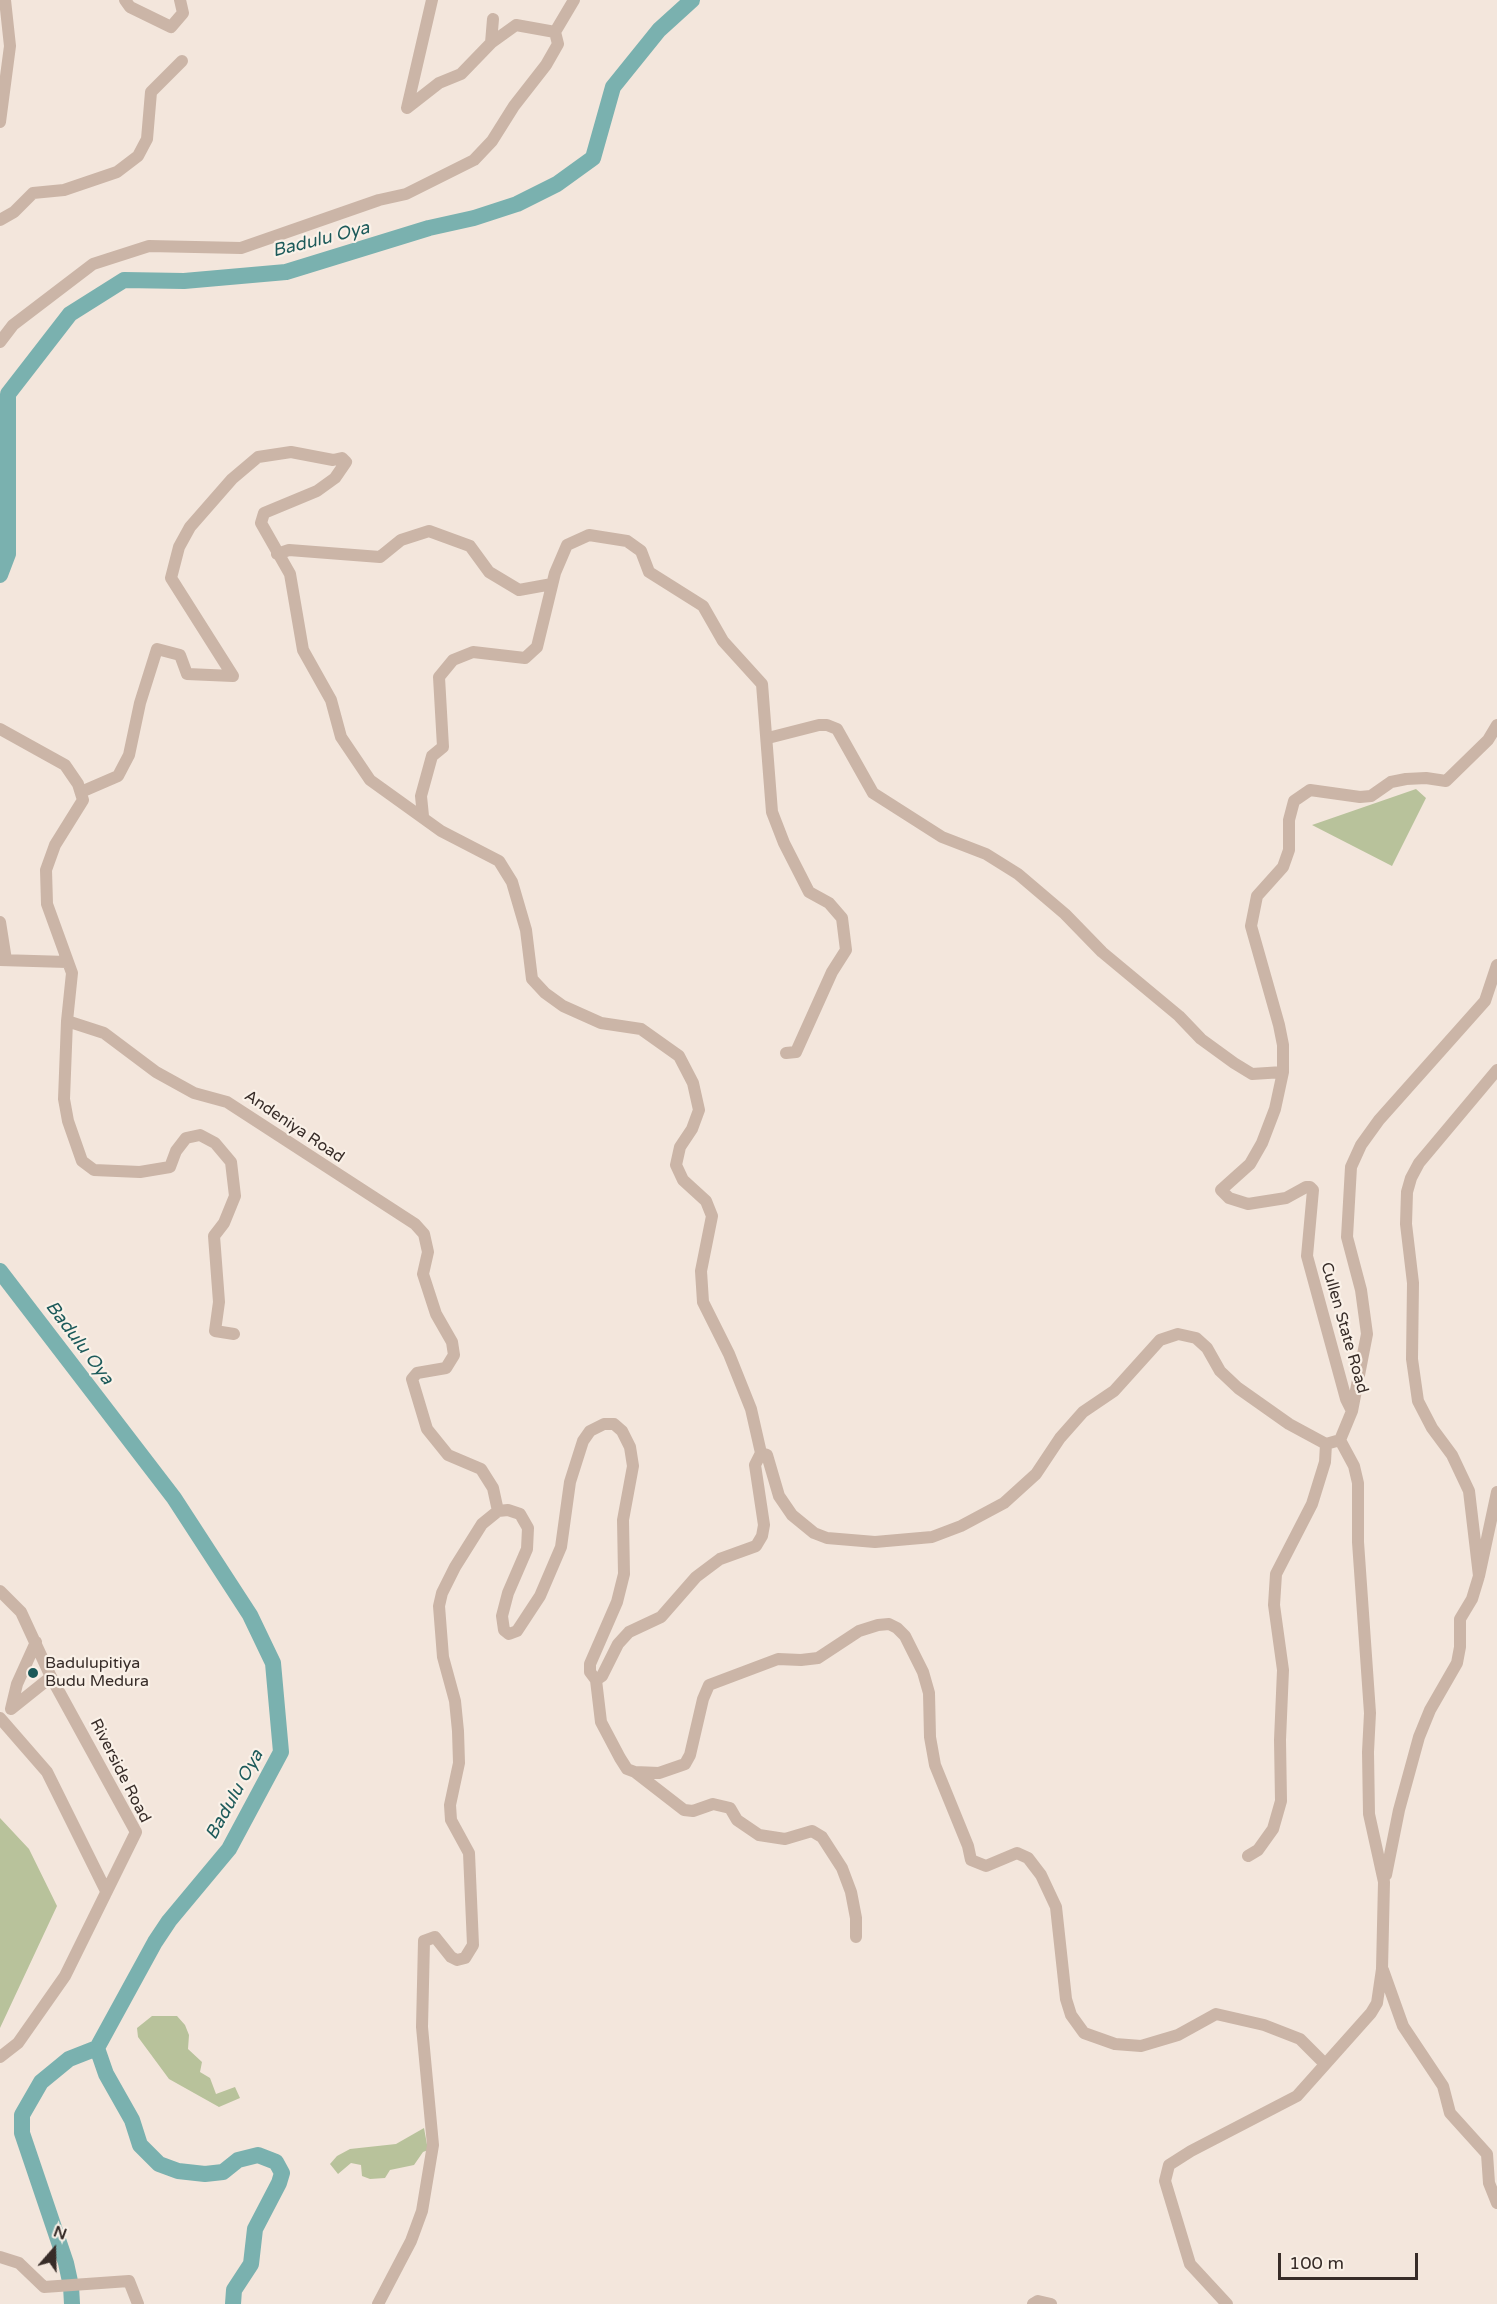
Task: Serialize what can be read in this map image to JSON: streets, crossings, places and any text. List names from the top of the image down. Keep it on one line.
{"streets":{"street":["Andeniya Road","Cullen State Road","Riverside Road"]},"water":["Badulu Oya"],"places":["Badulupitiya Budu Medura"],"scale_bar":"100 m","north":"top"}
